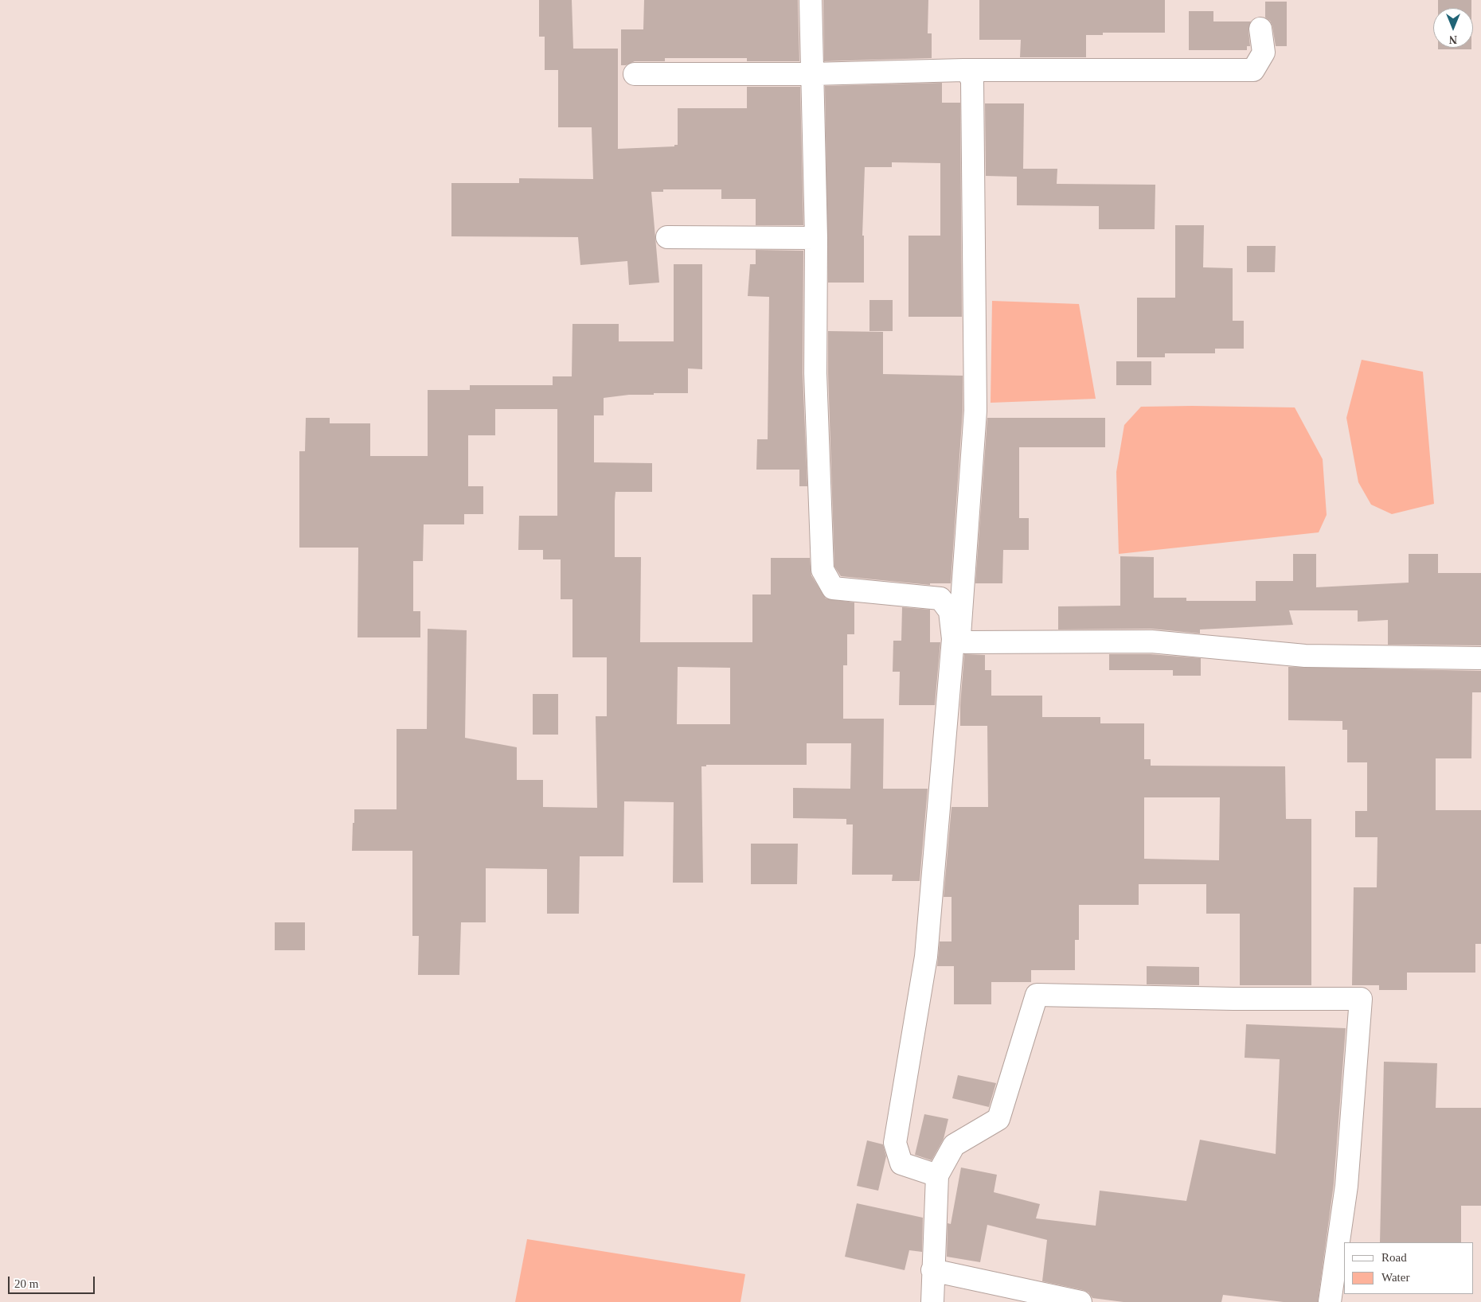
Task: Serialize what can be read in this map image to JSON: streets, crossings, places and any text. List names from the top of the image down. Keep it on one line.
{"legend":["Road","Water"],"scale_bar":"20 m","north":"bottom"}
